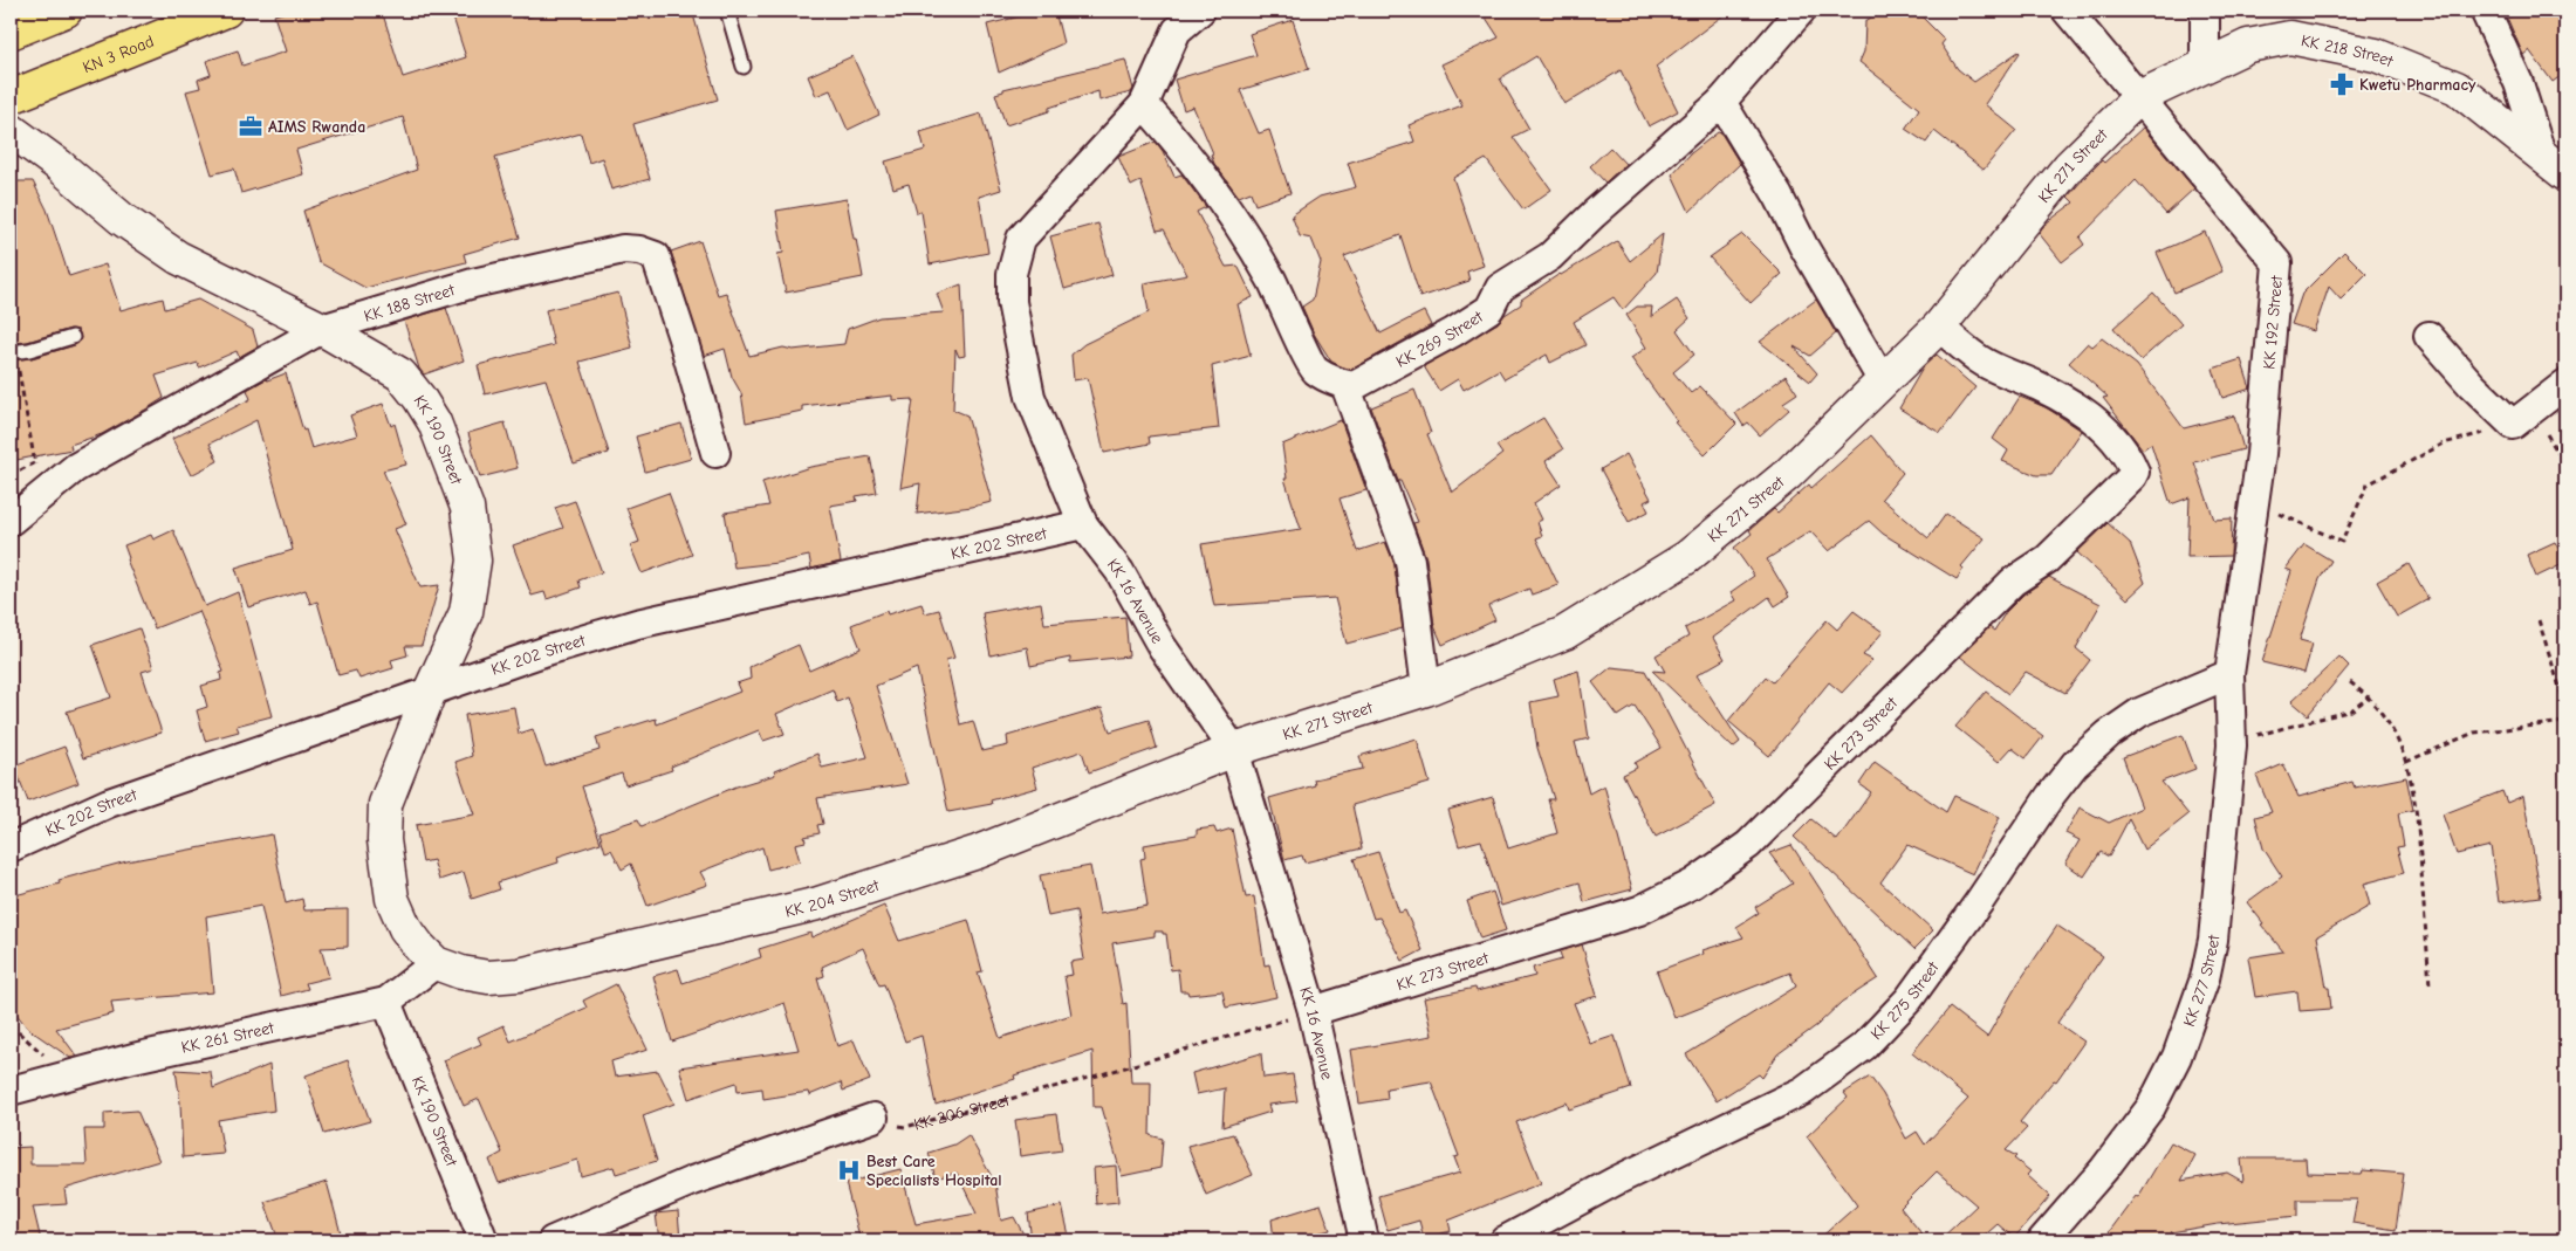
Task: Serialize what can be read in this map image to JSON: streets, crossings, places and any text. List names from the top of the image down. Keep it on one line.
{"streets":{"highway":["KN 3 Road"],"street":["KK 218 Street","KK 271 Street","KK 188 Street","KK 192 Street","KK 269 Street","KK 190 Street","KK 202 Street","KK 16 Avenue","KK 273 Street","KK 204 Street","KK 277 Street","KK 275 Street","KK 261 Street"],"path":["KK 206 Street"]},"crossings":[["KK 218 Street","KK 271 Street"],["KK 218 Street","KK 192 Street"],["KK 271 Street","KK 192 Street"],["KK 271 Street","KK 16 Avenue"],["KK 271 Street","KK 273 Street"],["KK 271 Street","KK 204 Street"],["KK 188 Street","KK 190 Street"],["KK 192 Street","KK 277 Street"],["KK 192 Street","KK 275 Street"],["KK 190 Street","KK 202 Street"],["KK 190 Street","KK 204 Street"],["KK 190 Street","KK 261 Street"],["KK 202 Street","KK 16 Avenue"],["KK 16 Avenue","KK 273 Street"],["KK 16 Avenue","KK 204 Street"],["KK 16 Avenue","KK 206 Street"],["KK 273 Street","KK 206 Street"],["KK 204 Street","KK 261 Street"],["KK 277 Street","KK 275 Street"]],"places":{"pharmacy":["Kwetu Pharmacy"],"office":["AIMS Rwanda"],"hospital":["Best Care Specialists Hospital"]}}
